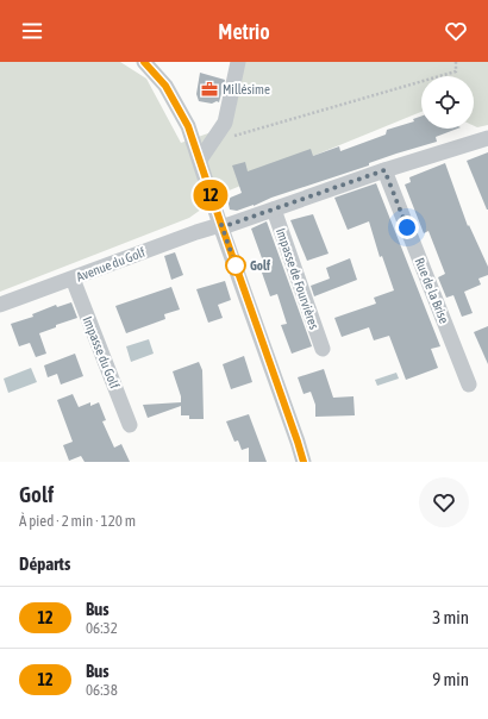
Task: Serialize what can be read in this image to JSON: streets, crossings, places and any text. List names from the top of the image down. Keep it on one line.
{"streets":{"street":["Avenue du Golf","Impasse de Fourvières","Rue de la Brise","Impasse du Golf"]},"crossings":[["Avenue du Golf","Impasse de Fourvières"],["Avenue du Golf","Rue de la Brise"],["Avenue du Golf","Impasse du Golf"]],"places":{"office":["Millésime"],"other":["Golf"]},"lines":["bus line 12"],"page":{"header":"Metrio","on_map":"12","heading":[["Golf","À pied · 2 min · 120 m"],"Départs"],"list":[{"mark":"12","name":"Bus","note":"06:32","value":"3 min"},{"mark":"12","name":"Bus","note":"06:38","value":"9 min"}]}}
